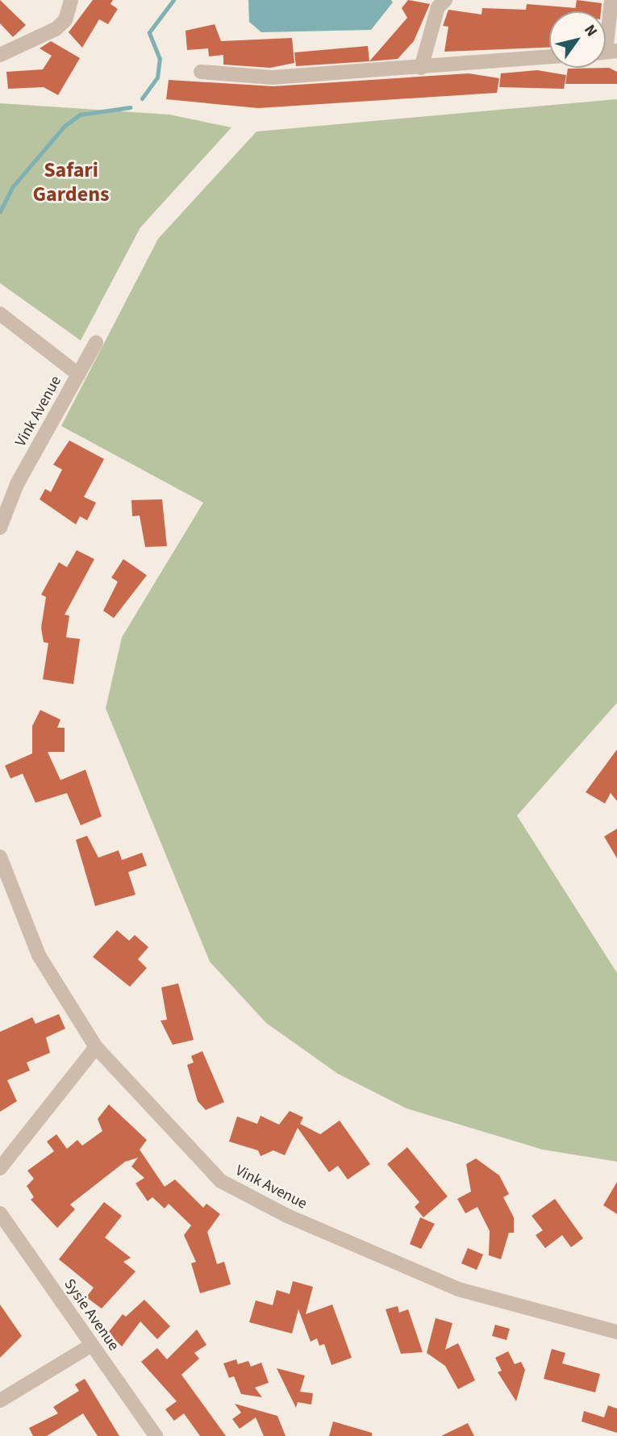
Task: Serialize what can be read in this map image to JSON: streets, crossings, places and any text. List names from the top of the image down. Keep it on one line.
{"streets":{"street":["Vink Avenue","Sysie Avenue"]},"districts":["Safari Gardens"],"north":"top right"}
